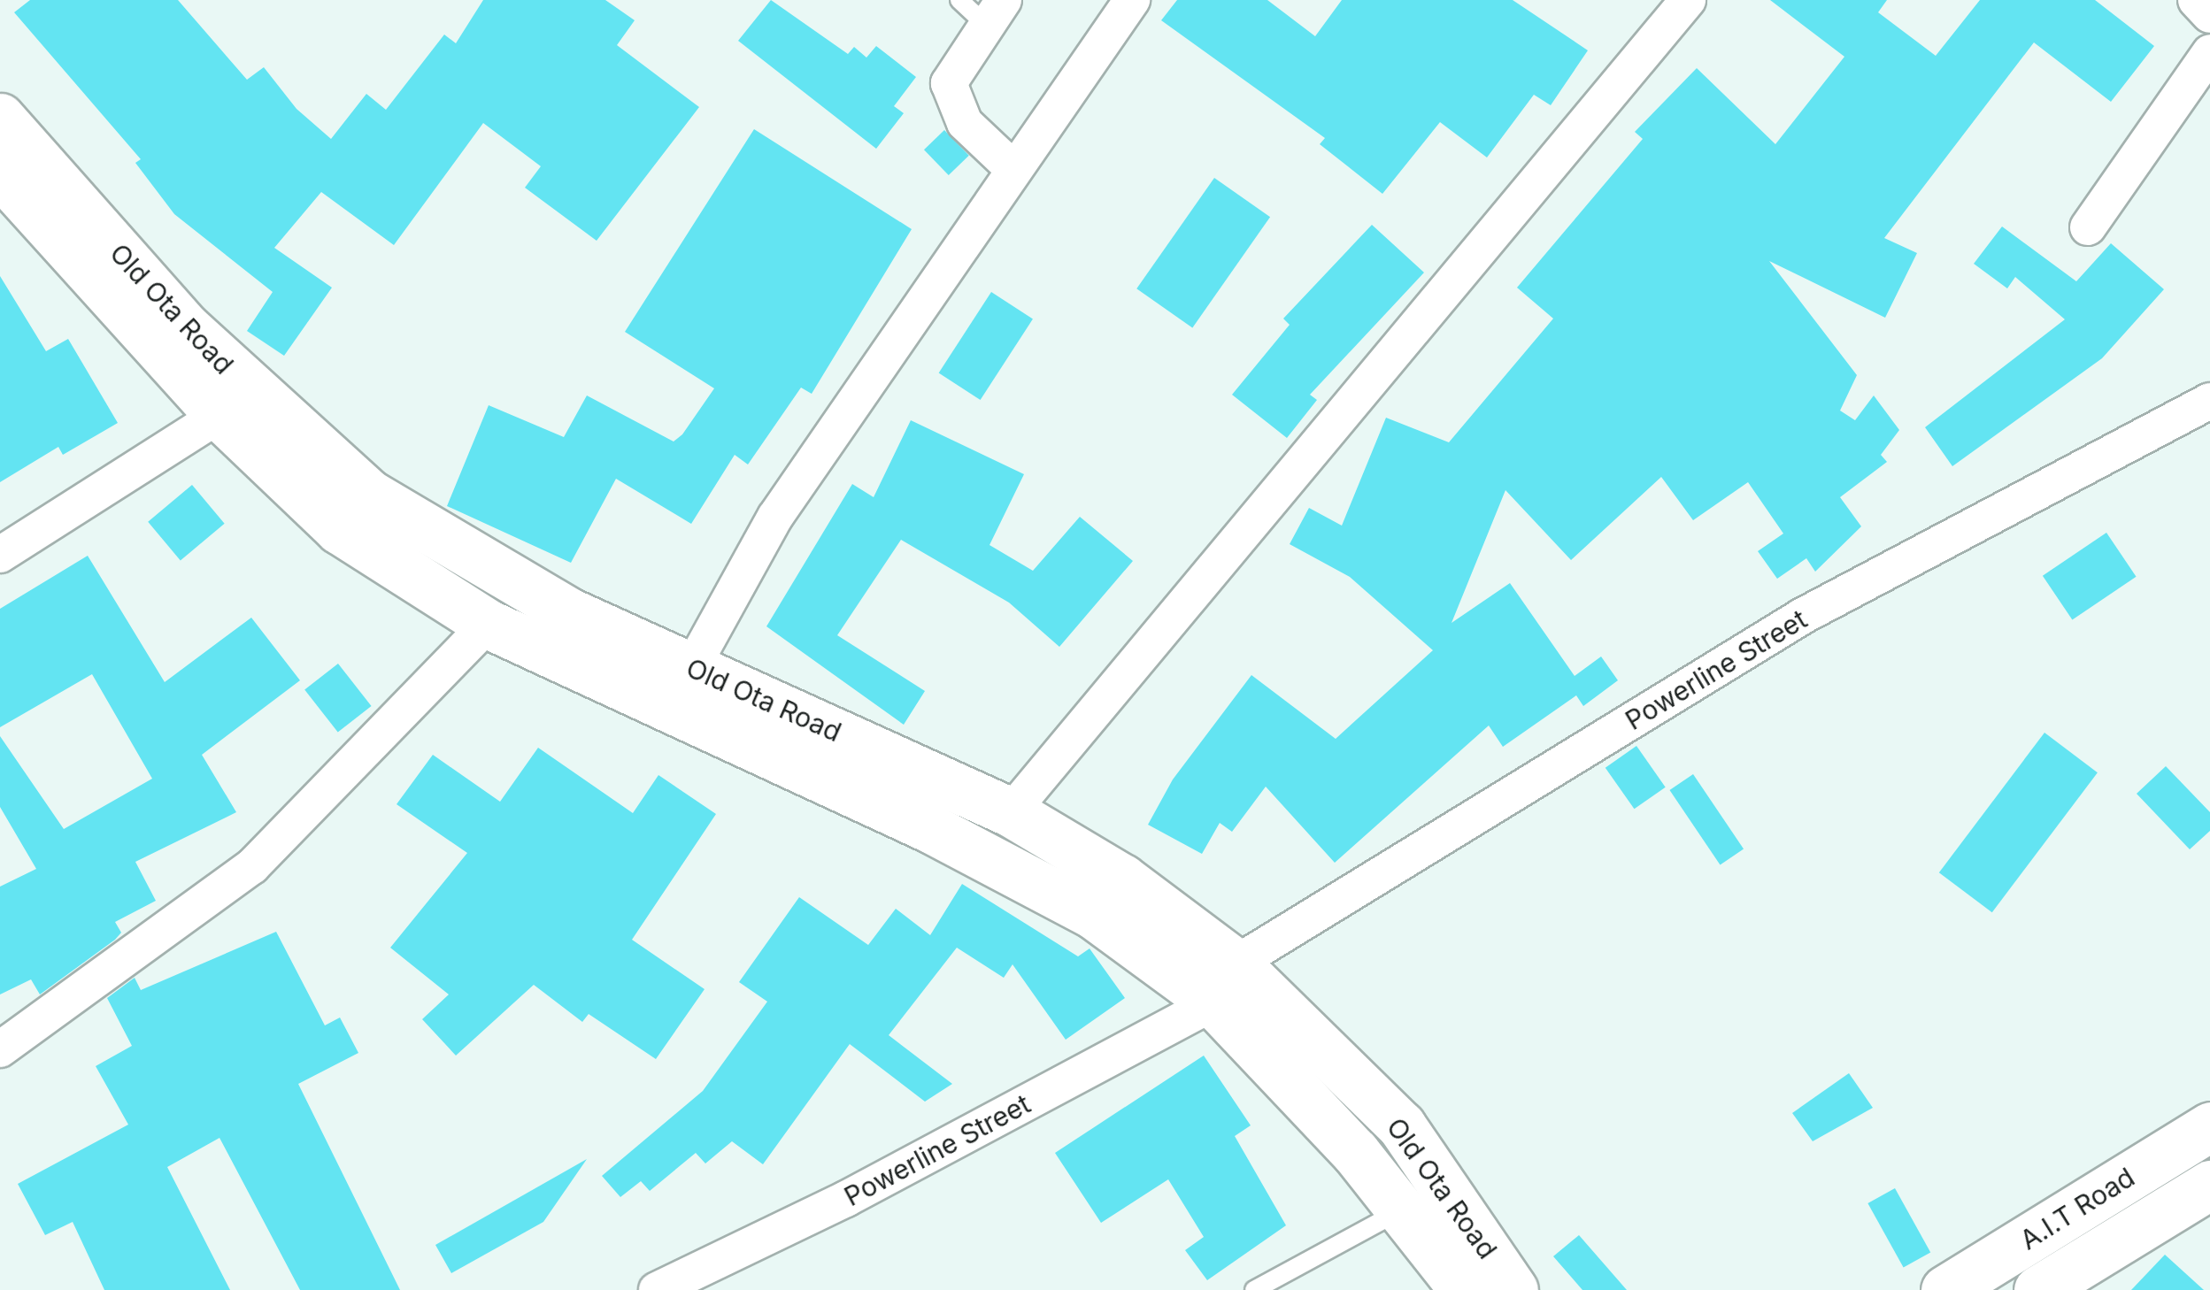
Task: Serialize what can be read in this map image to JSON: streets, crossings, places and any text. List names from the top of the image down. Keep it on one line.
{"streets":{"street":["Old Ota Road","Powerline Street","A.I.T Road"]},"crossings":[["Old Ota Road","Powerline Street"]]}
